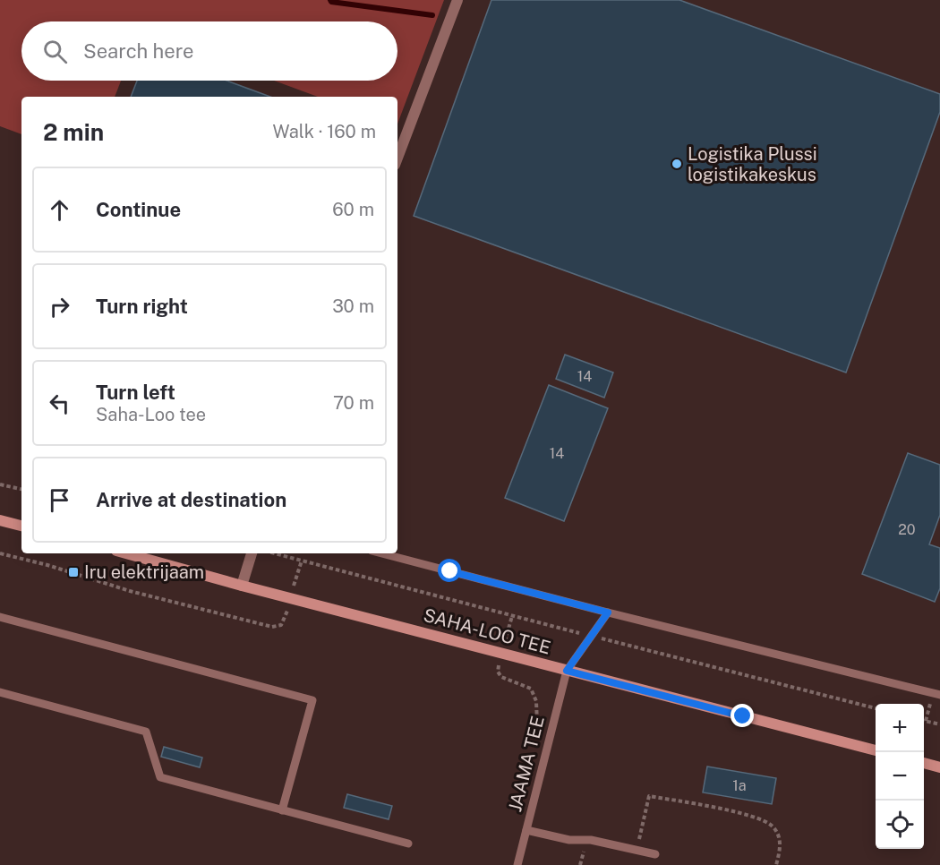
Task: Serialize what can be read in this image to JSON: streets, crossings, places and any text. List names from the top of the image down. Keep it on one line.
{"streets":{"main road":["SAHA-LOO TEE"],"lane":["JAAMA TEE"]},"crossings":[["SAHA-LOO TEE","JAAMA TEE"]],"places":{"other":["Logistika Plussi logistikakeskus"],"transit":["Iru elektrijaam"]},"house_numbers":["14","14","20","1a"],"page":{"search":"Search here","heading":["2 min","Walk · 160 m"],"list":[["Continue","60 m"],["Turn right","30 m"],["Turn left","Saha-Loo tee","70 m"],"Arrive at destination"],"map_buttons":["+","−"]}}
